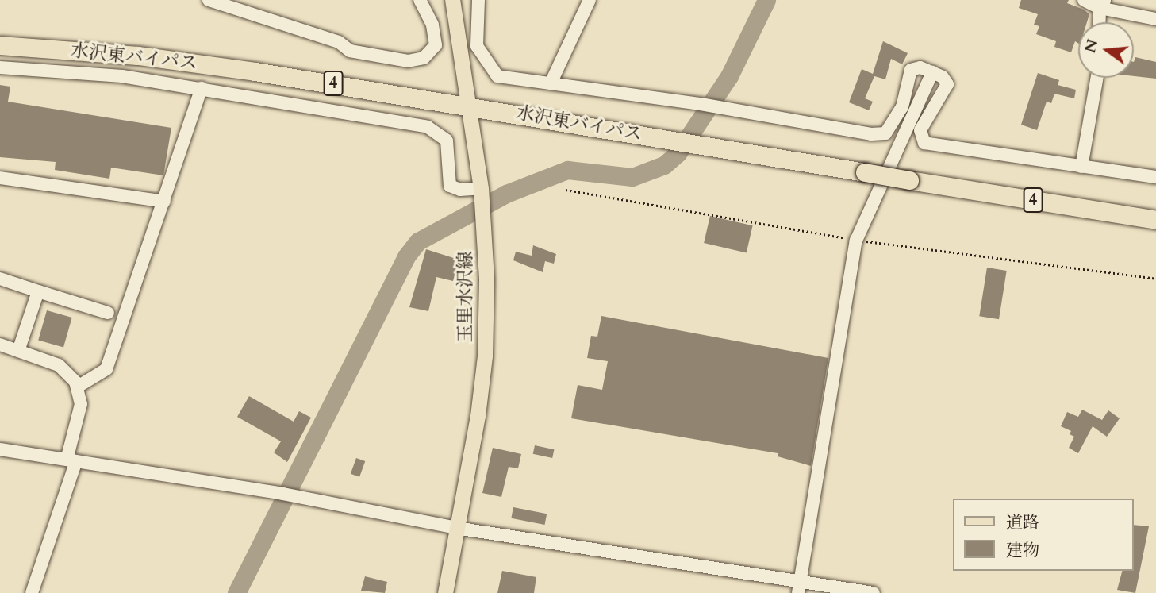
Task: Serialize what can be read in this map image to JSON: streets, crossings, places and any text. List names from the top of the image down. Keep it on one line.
{"streets":{"highway":["水沢東バイパス","4"],"main road":["玉里水沢線"]},"crossings":[["水沢東バイパス","玉里水沢線"]],"legend":["道路","建物"],"north":"left"}
